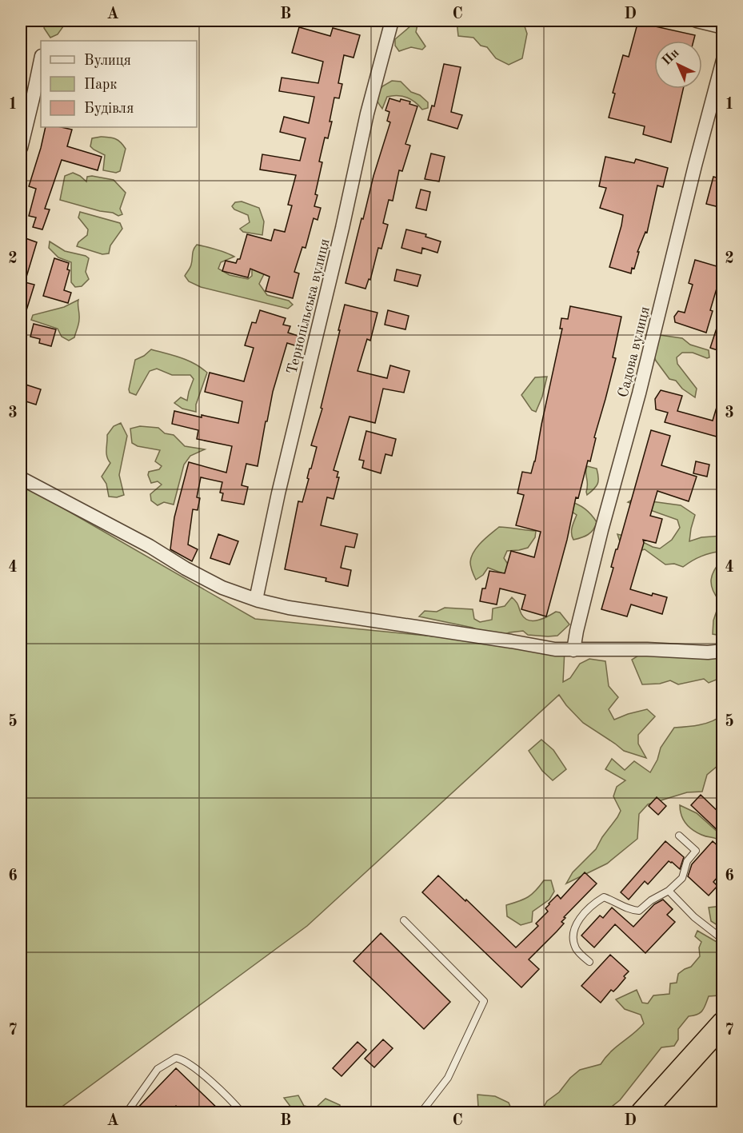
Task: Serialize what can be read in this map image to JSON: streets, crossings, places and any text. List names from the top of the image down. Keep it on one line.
{"streets":{"street":["Тернопільська вулиця","Садова вулиця"]},"legend":["Вулиця","Парк","Будівля"],"north":"top left","grid":{"columns":["A","B","C","D"],"rows":["1","2","3","4","5","6","7"]}}
